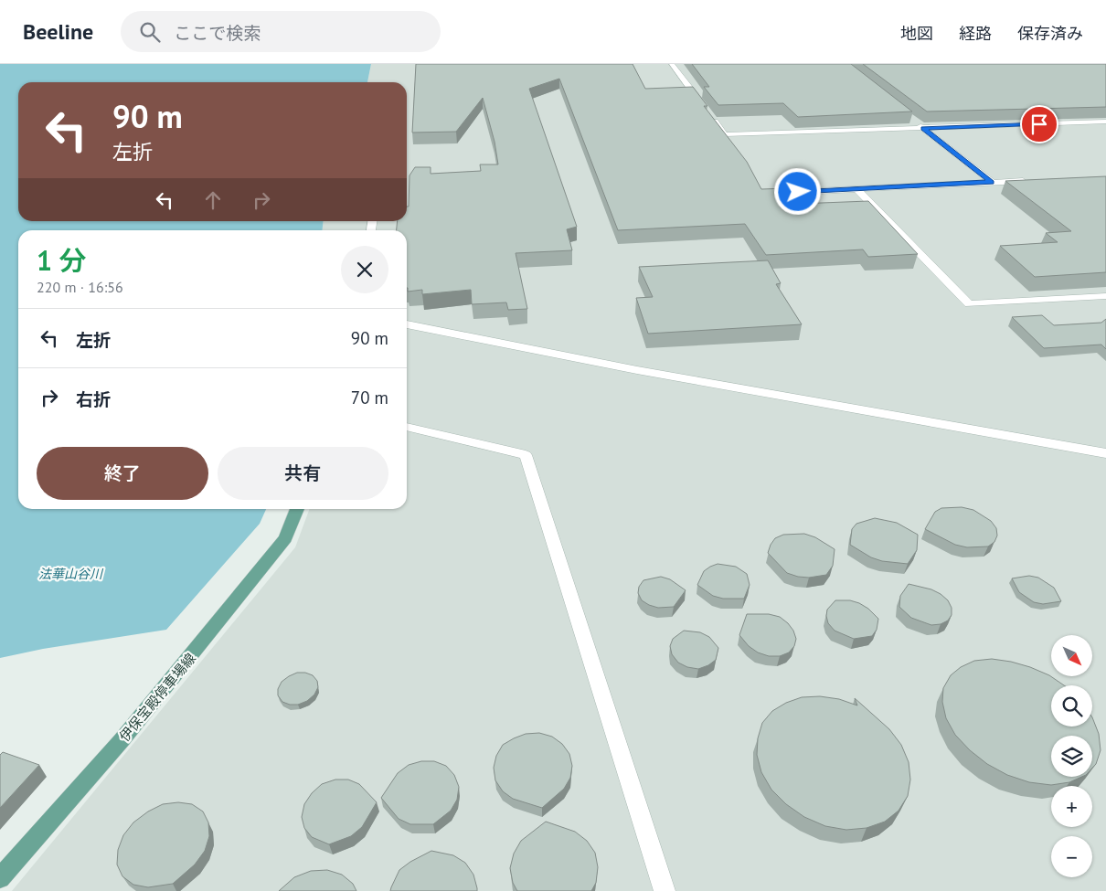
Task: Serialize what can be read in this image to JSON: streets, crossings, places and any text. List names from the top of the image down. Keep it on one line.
{"streets":{"main road":["伊保宝殿停車場線"]},"water":["法華山谷川"],"north":"bottom right","page":{"header":"Beeline","search":"ここで検索","nav":["地図","経路","保存済み"],"turn":["90 m","左折"],"heading":["1 分","220 m · 16:56"],"list":[{"name":"左折","value":"90 m"},{"name":"右折","value":"70 m"}],"buttons":["終了","共有"],"map_buttons":["+","−"]}}
